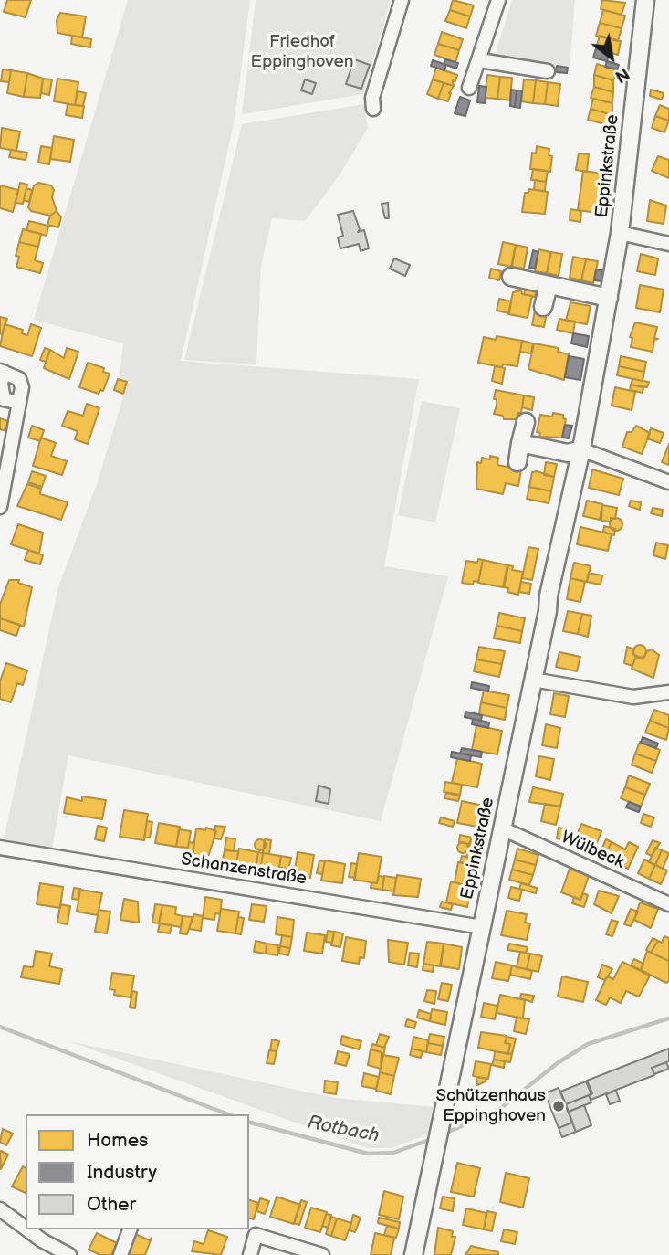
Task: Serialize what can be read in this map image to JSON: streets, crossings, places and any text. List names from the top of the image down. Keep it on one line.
{"streets":{"street":["Eppinkstraße","Wülbeck","Schanzenstraße"]},"crossings":[["Eppinkstraße","Wülbeck"],["Eppinkstraße","Schanzenstraße"]],"water":["Rotbach"],"parks":["Friedhof Eppinghoven"],"places":["Schützenhaus Eppinghoven"],"legend":["Homes","Industry","Other"],"north":"bottom right"}
